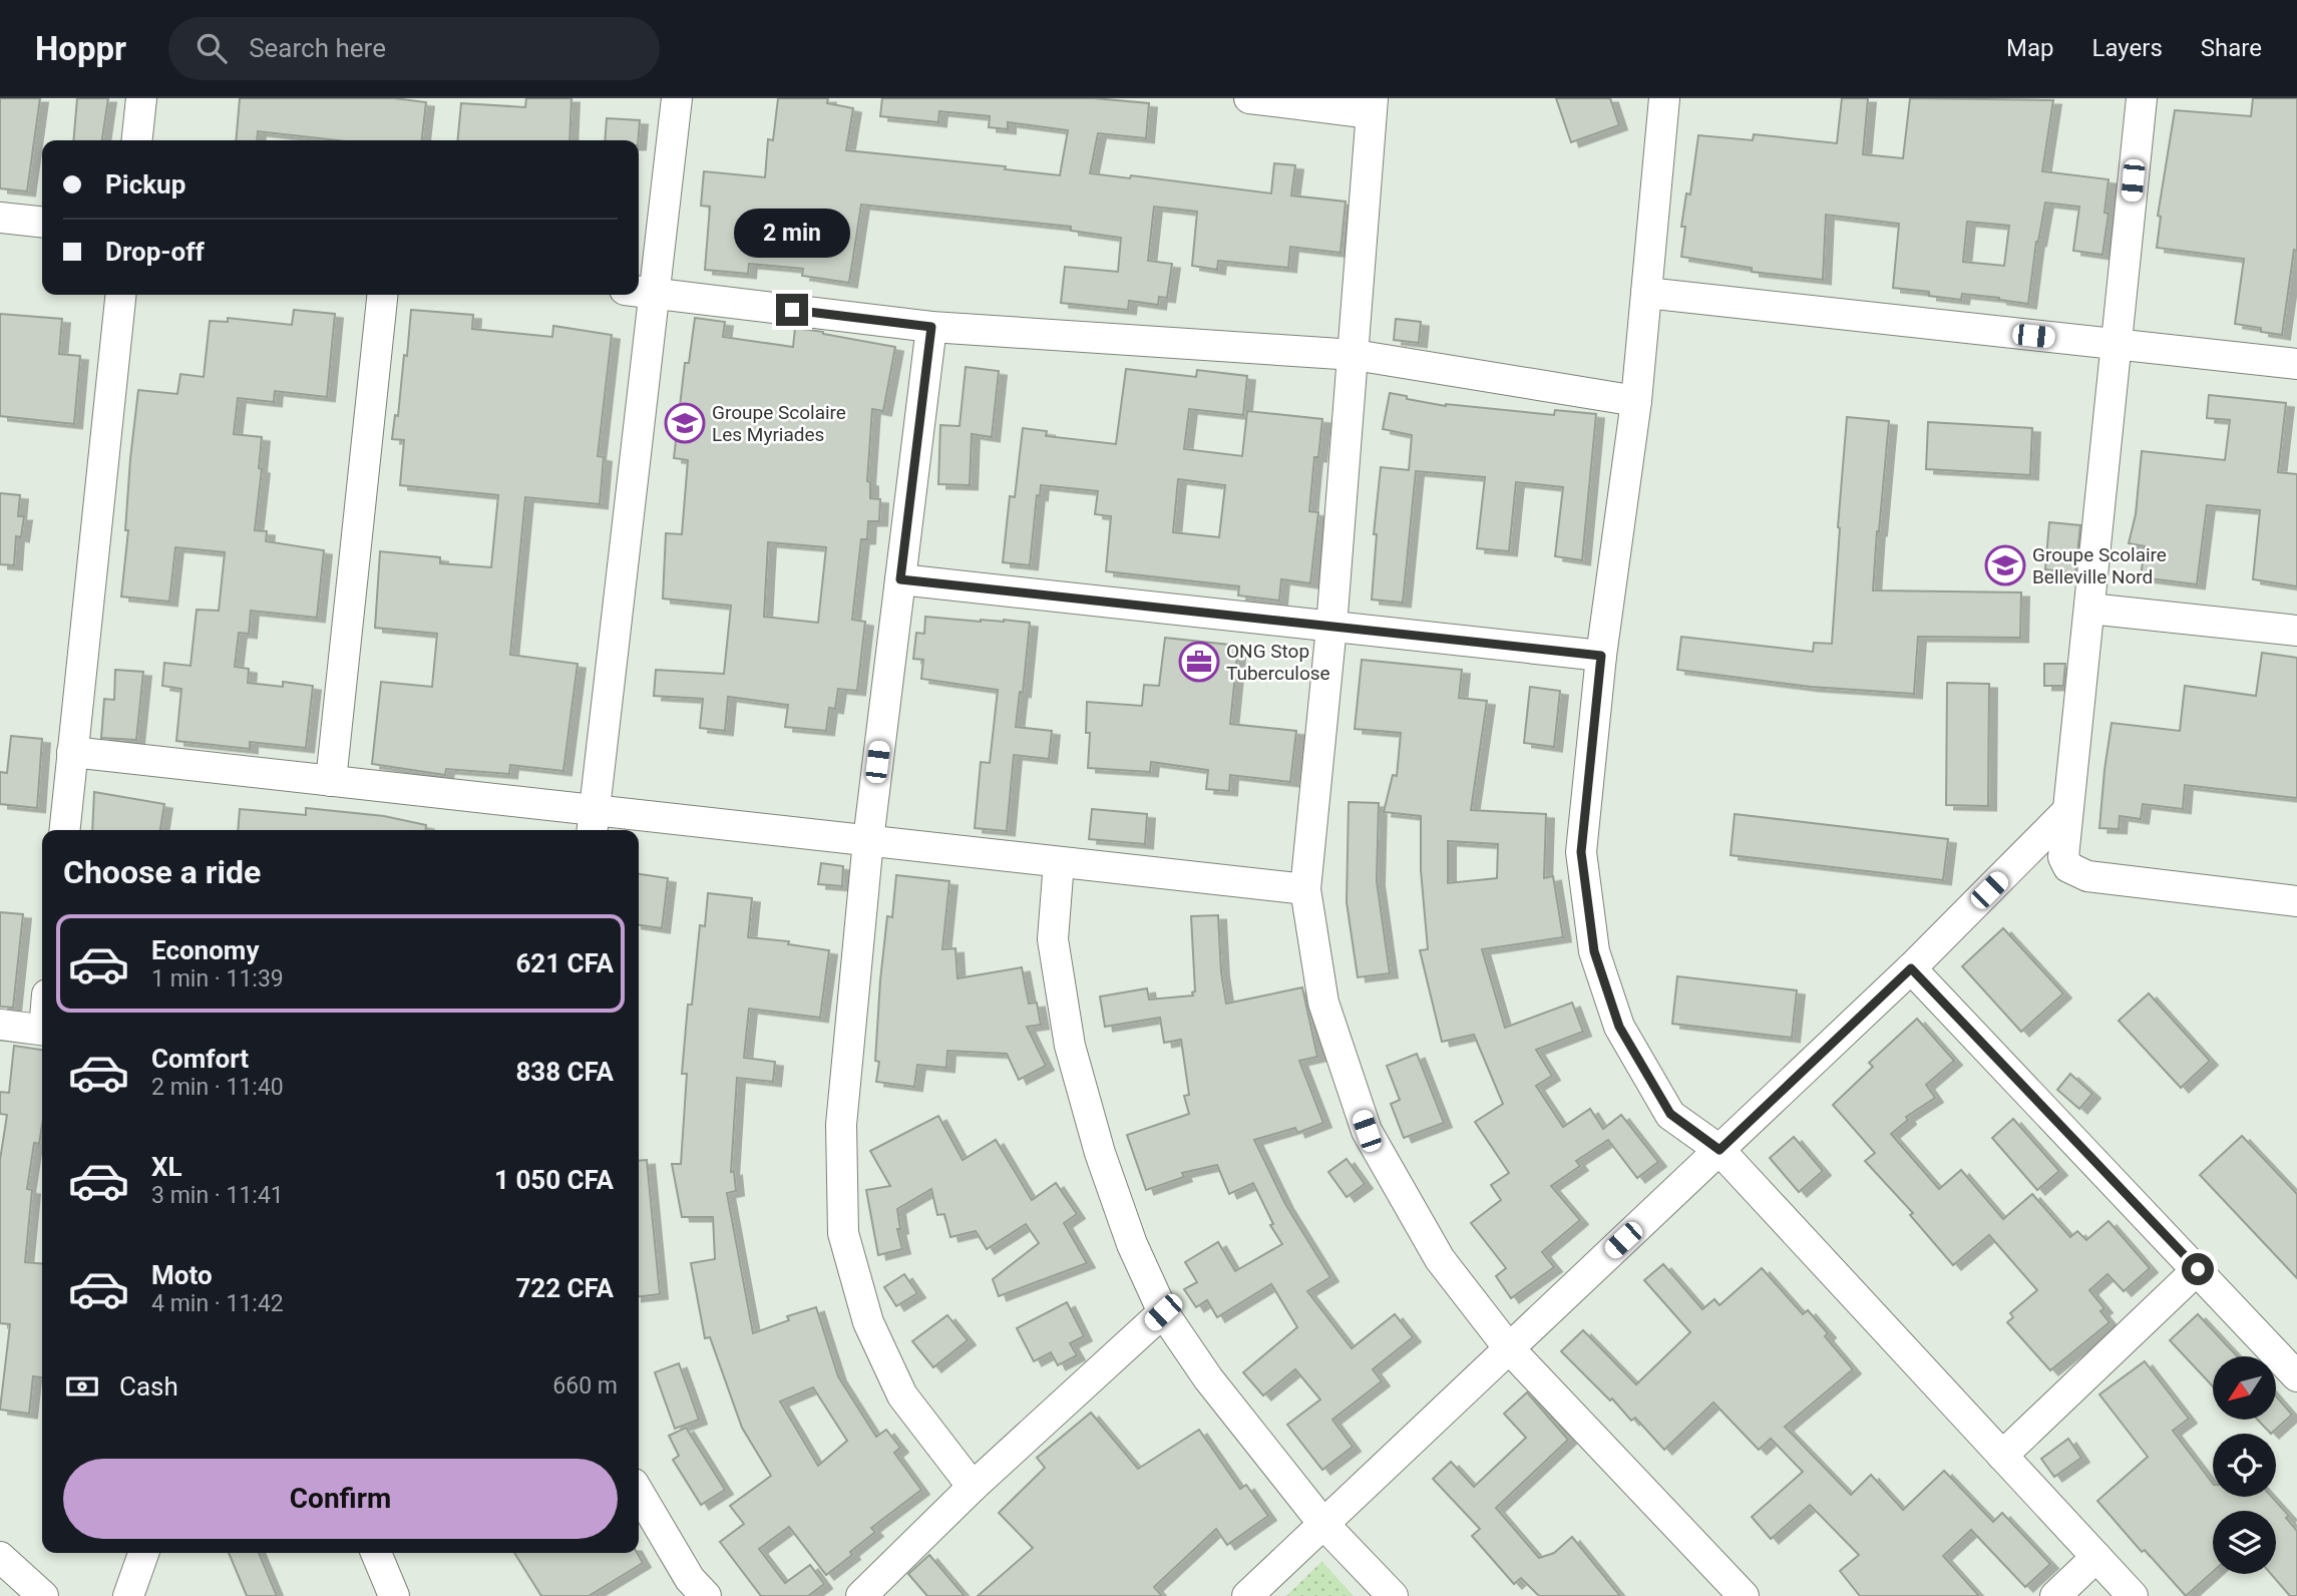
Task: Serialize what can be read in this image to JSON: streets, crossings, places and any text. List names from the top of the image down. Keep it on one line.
{"places":{"school or university":["Groupe Scolaire Les Myriades","Groupe Scolaire Belleville Nord"],"office":["ONG Stop Tuberculose"]},"north":"bottom left","page":{"header":"Hoppr","search":"Search here","nav":["Map","Layers","Share"],"banner":["Pickup","Drop-off"],"bubble":"2 min","heading":"Choose a ride","list":[{"name":"Economy","note":"1 min · 11:39","value":"621 CFA"},{"name":"Comfort","note":"2 min · 11:40","value":"838 CFA"},{"name":"XL","note":"3 min · 11:41","value":"1 050 CFA"},{"name":"Moto","note":"4 min · 11:42","value":"722 CFA"}],"pay":["Cash","660 m"],"buttons":"Confirm"}}
